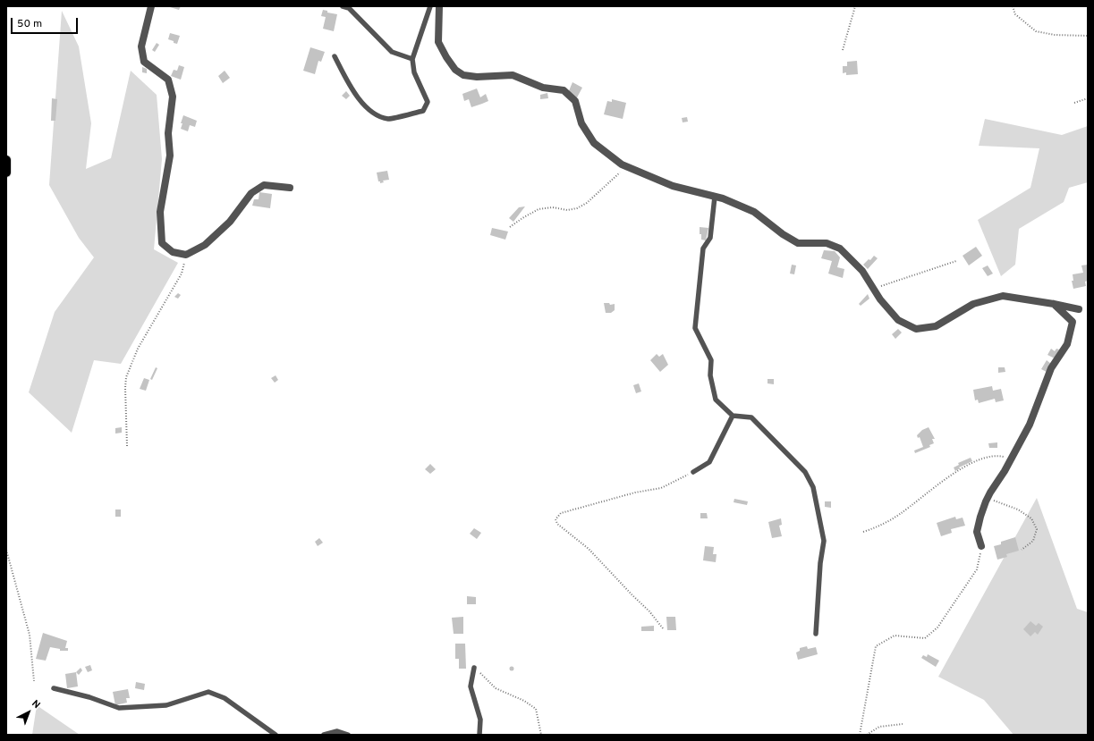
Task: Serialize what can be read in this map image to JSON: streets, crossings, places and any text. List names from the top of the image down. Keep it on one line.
{"scale_bar":"50 m","north":"top right"}
